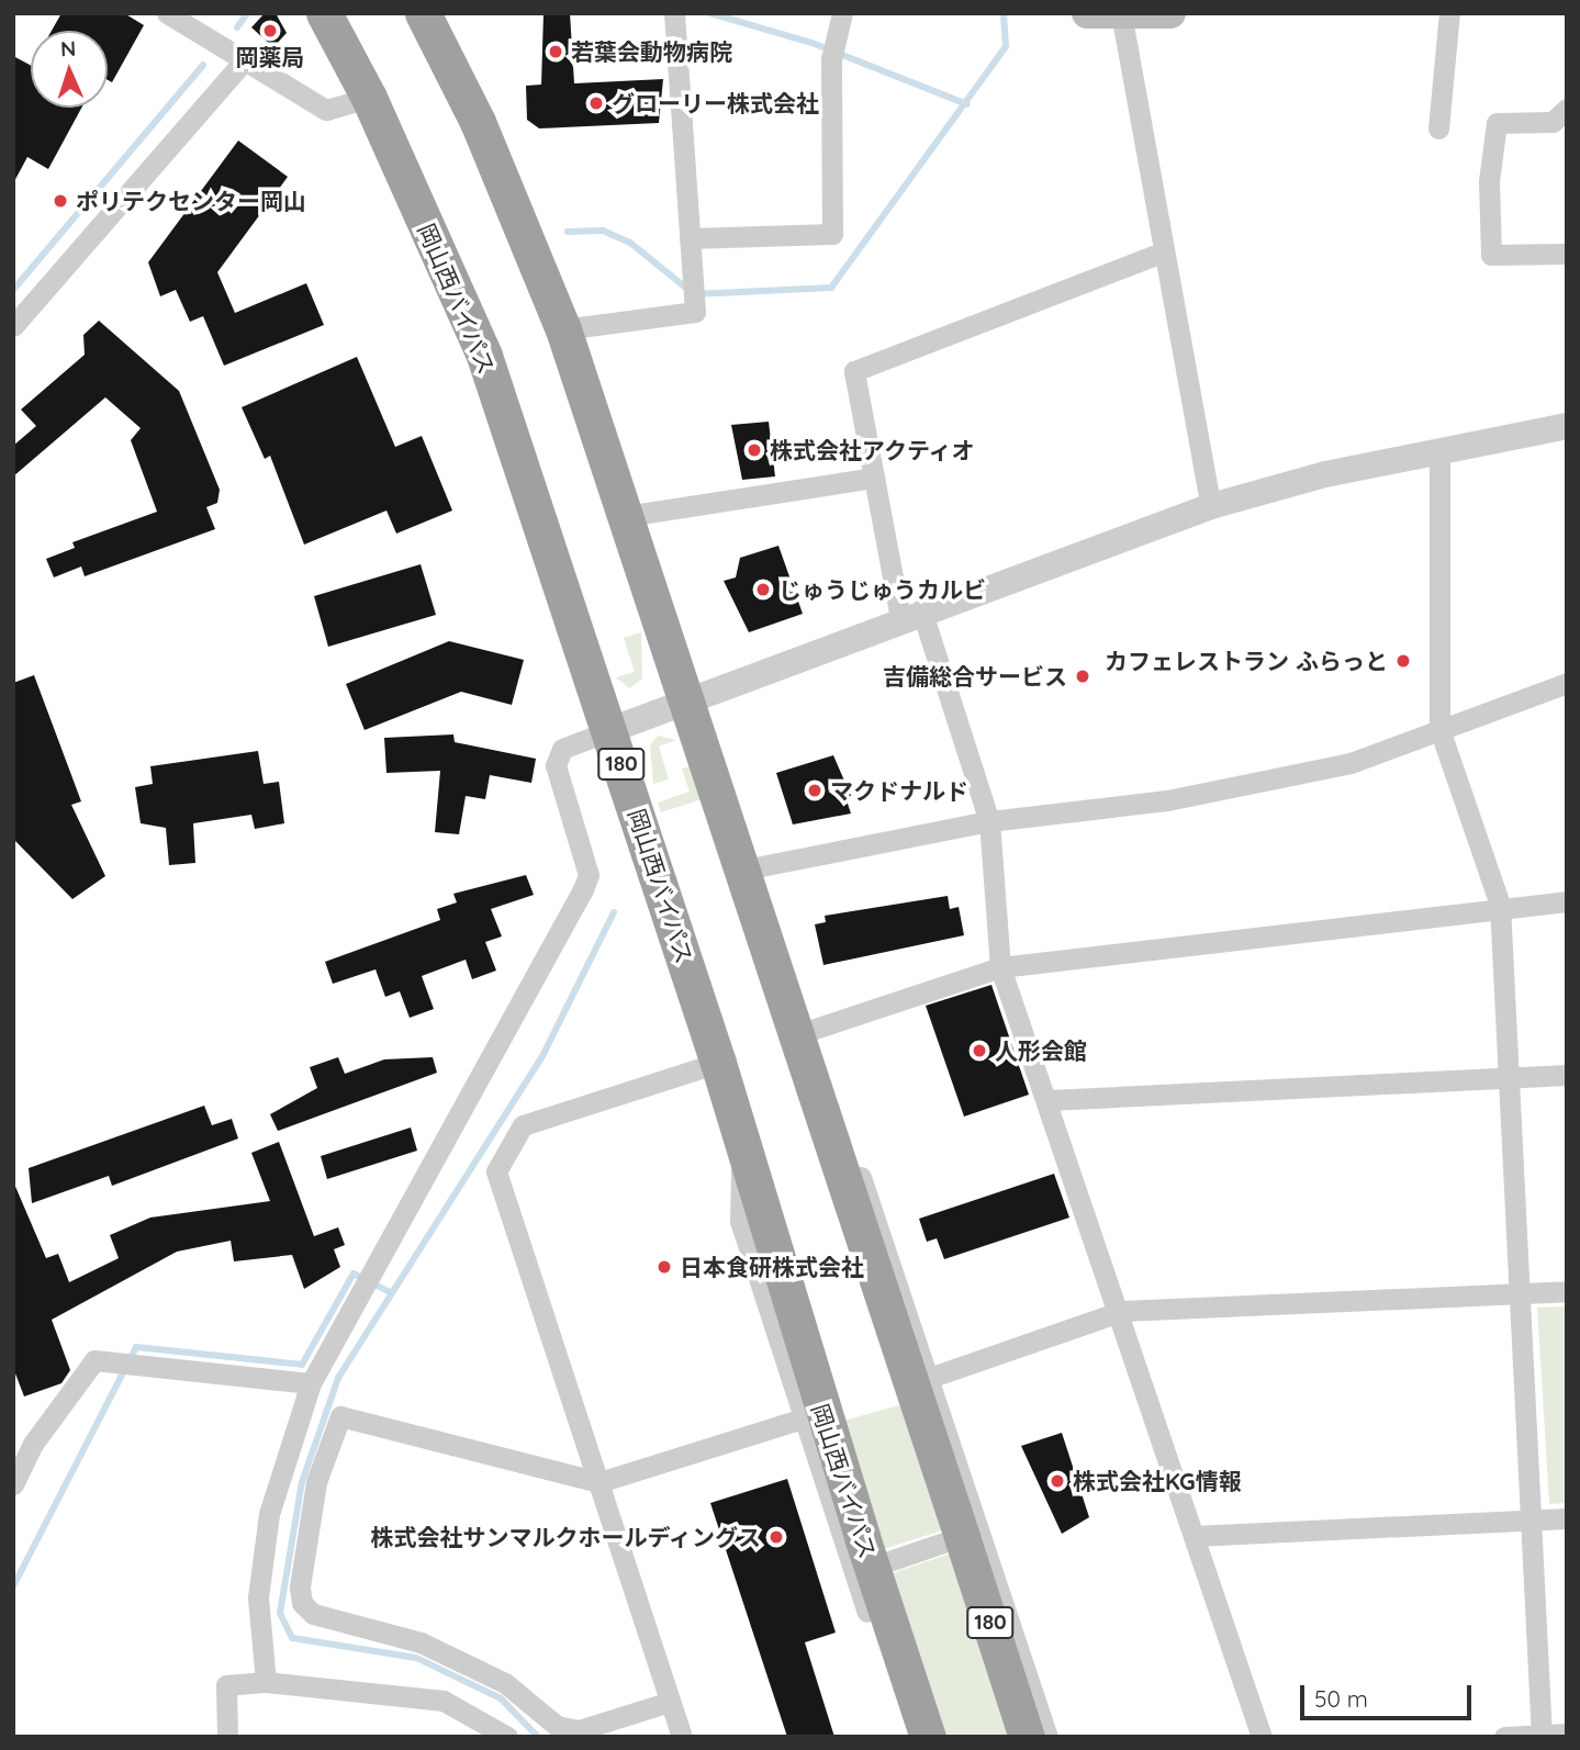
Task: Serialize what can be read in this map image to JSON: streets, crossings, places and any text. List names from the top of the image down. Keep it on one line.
{"streets":{"highway":["岡山西バイパス","180"]},"places":["岡薬局","若葉会動物病院","グローリー株式会社","ポリテクセンター岡山","株式会社アクティオ","じゅうじゅうカルビ","カフェレストラン ふらっと","吉備総合サービス","マクドナルド","人形会館","日本食研株式会社","株式会社KG情報","株式会社サンマルクホールディングス"],"scale_bar":"50 m","north":"top"}
